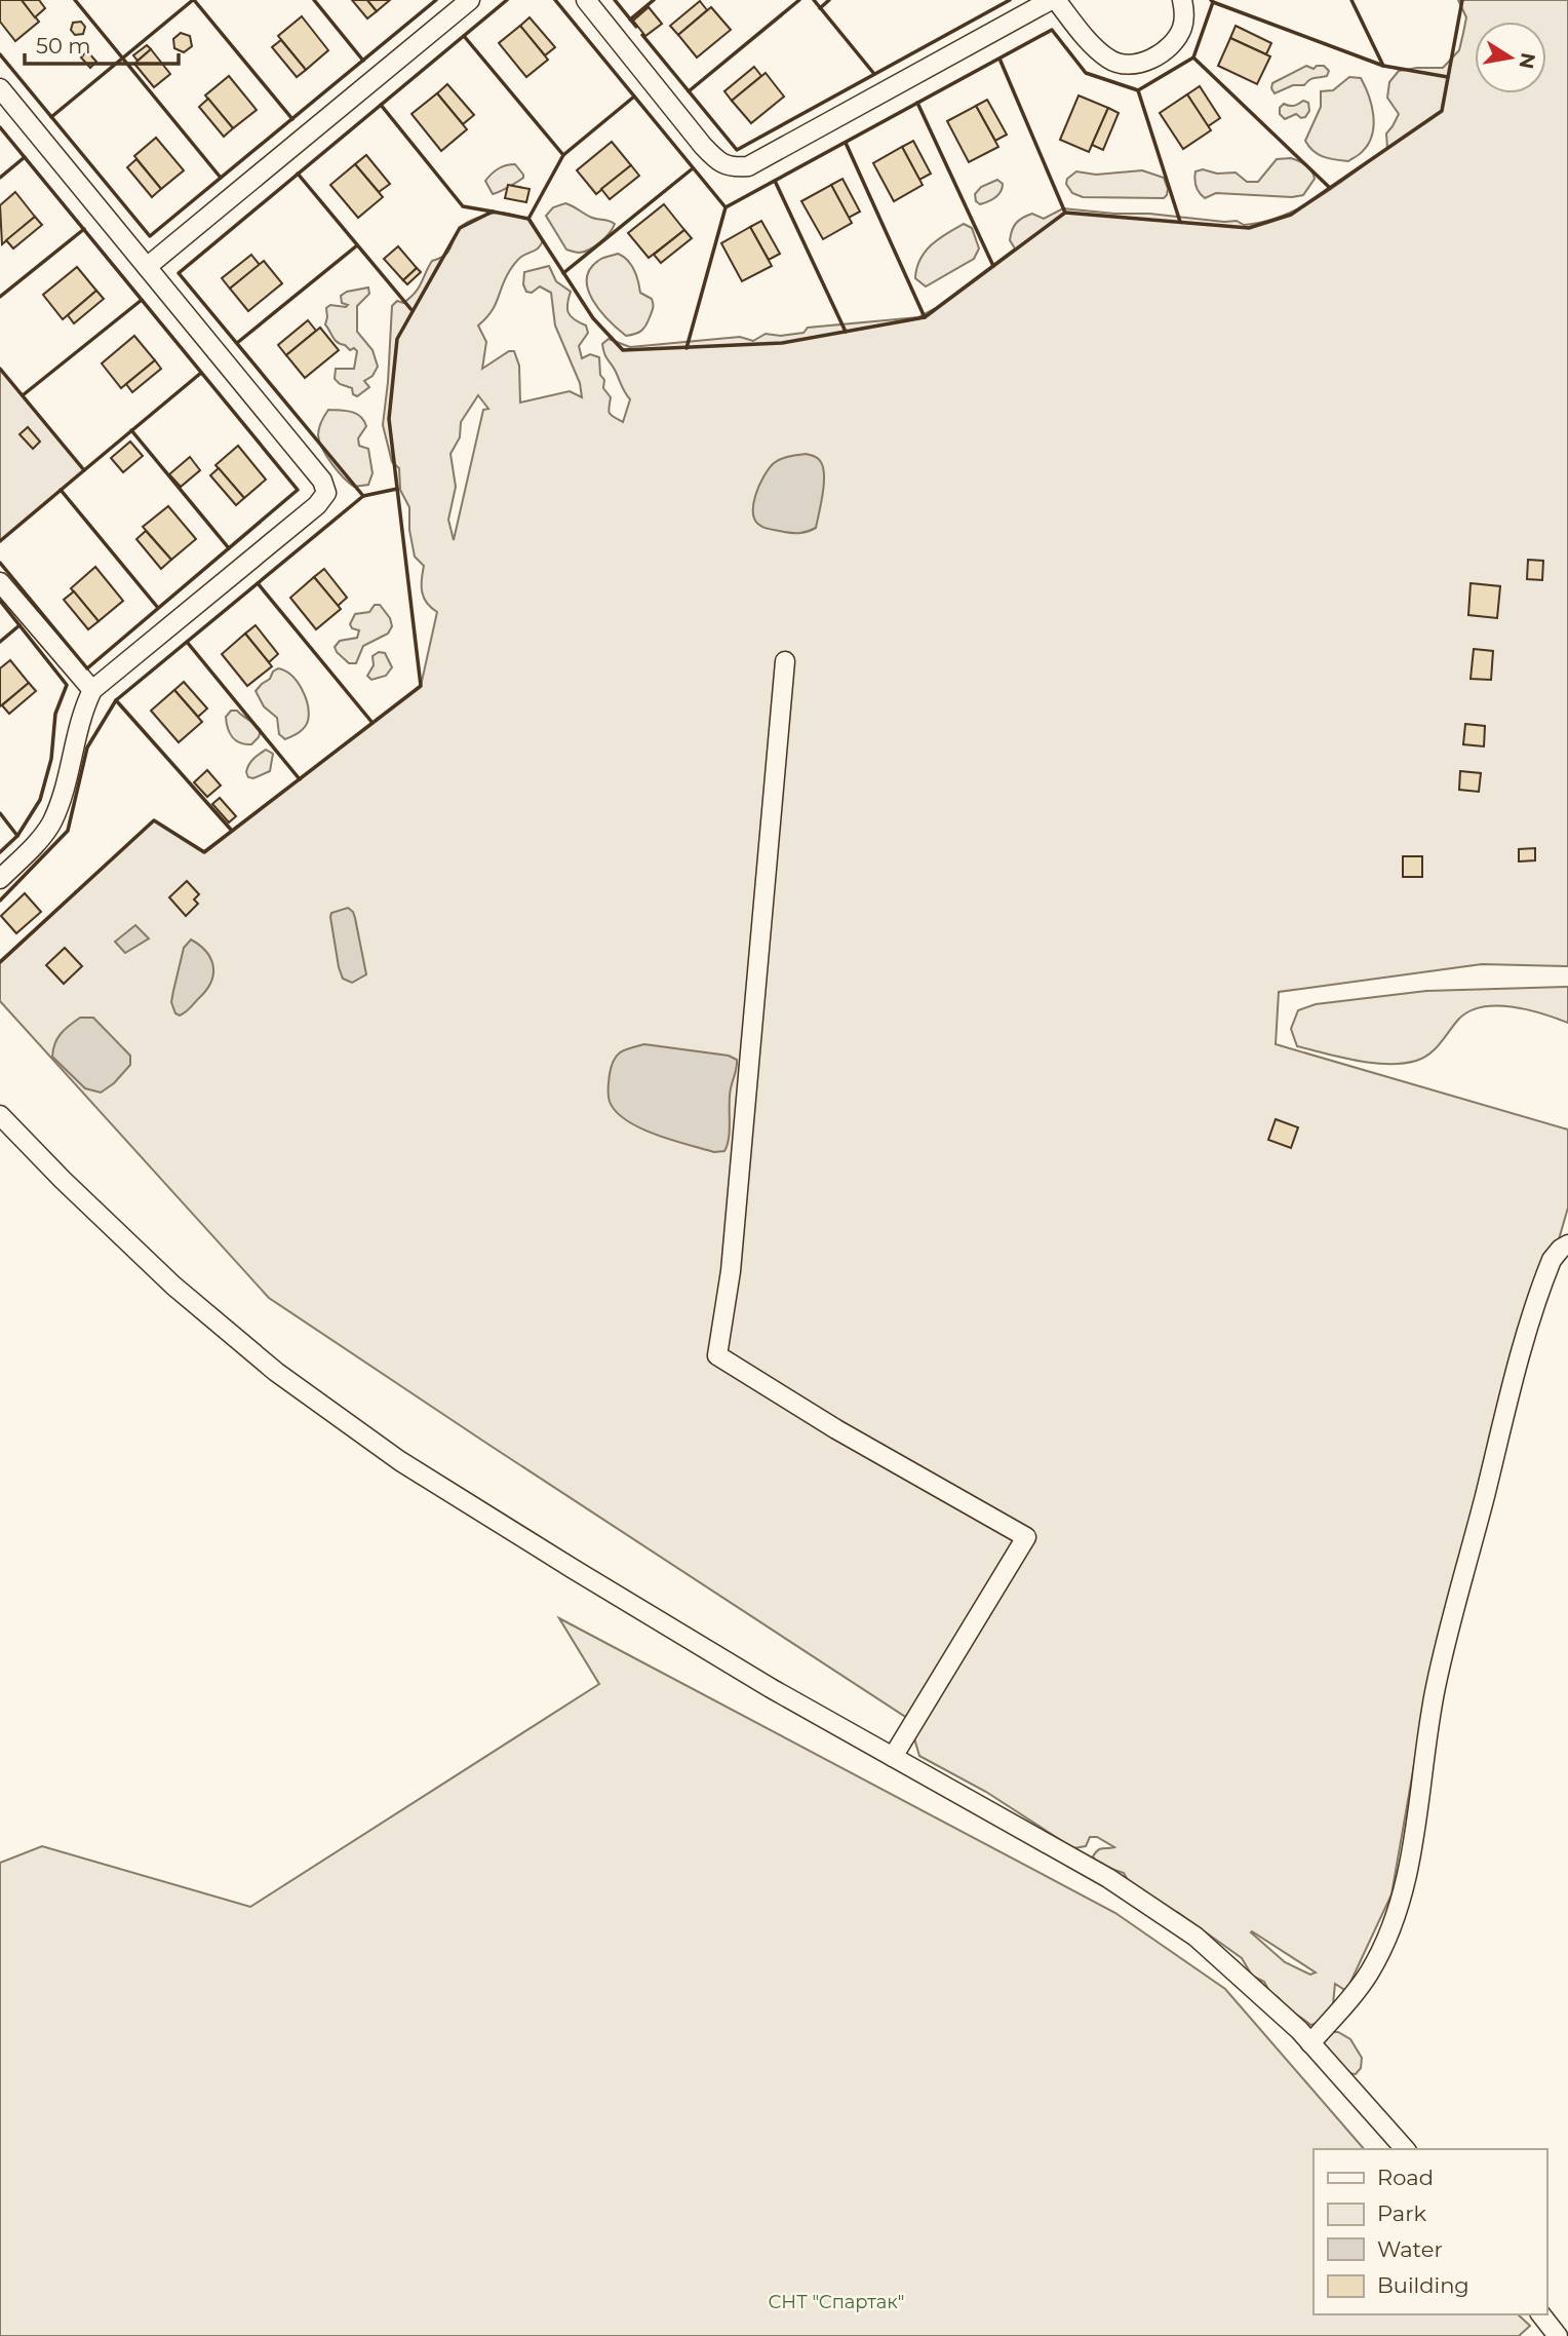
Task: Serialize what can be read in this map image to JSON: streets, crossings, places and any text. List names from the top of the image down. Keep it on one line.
{"parks":["СНТ \"Спартак\""],"legend":["Road","Park","Water","Building"],"scale_bar":"50 m","north":"right"}
